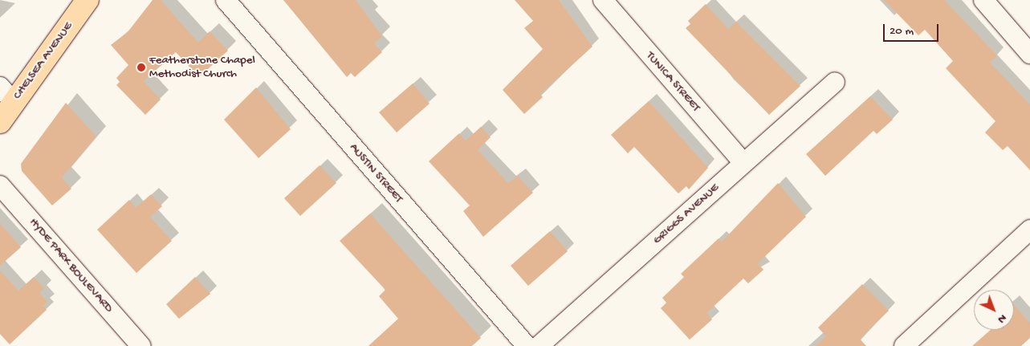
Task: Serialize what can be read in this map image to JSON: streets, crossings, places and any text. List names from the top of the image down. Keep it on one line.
{"streets":{"main road":["CHELSEA AVENUE"],"street":["TUNICA STREET","AUSTIN STREET","GRIGGS AVENUE","HYDE PARK BOULEVARD"]},"crossings":[["TUNICA STREET","GRIGGS AVENUE"]],"places":["Featherstone Chapel Methodist Church"],"scale_bar":"20 m","north":"bottom right"}
